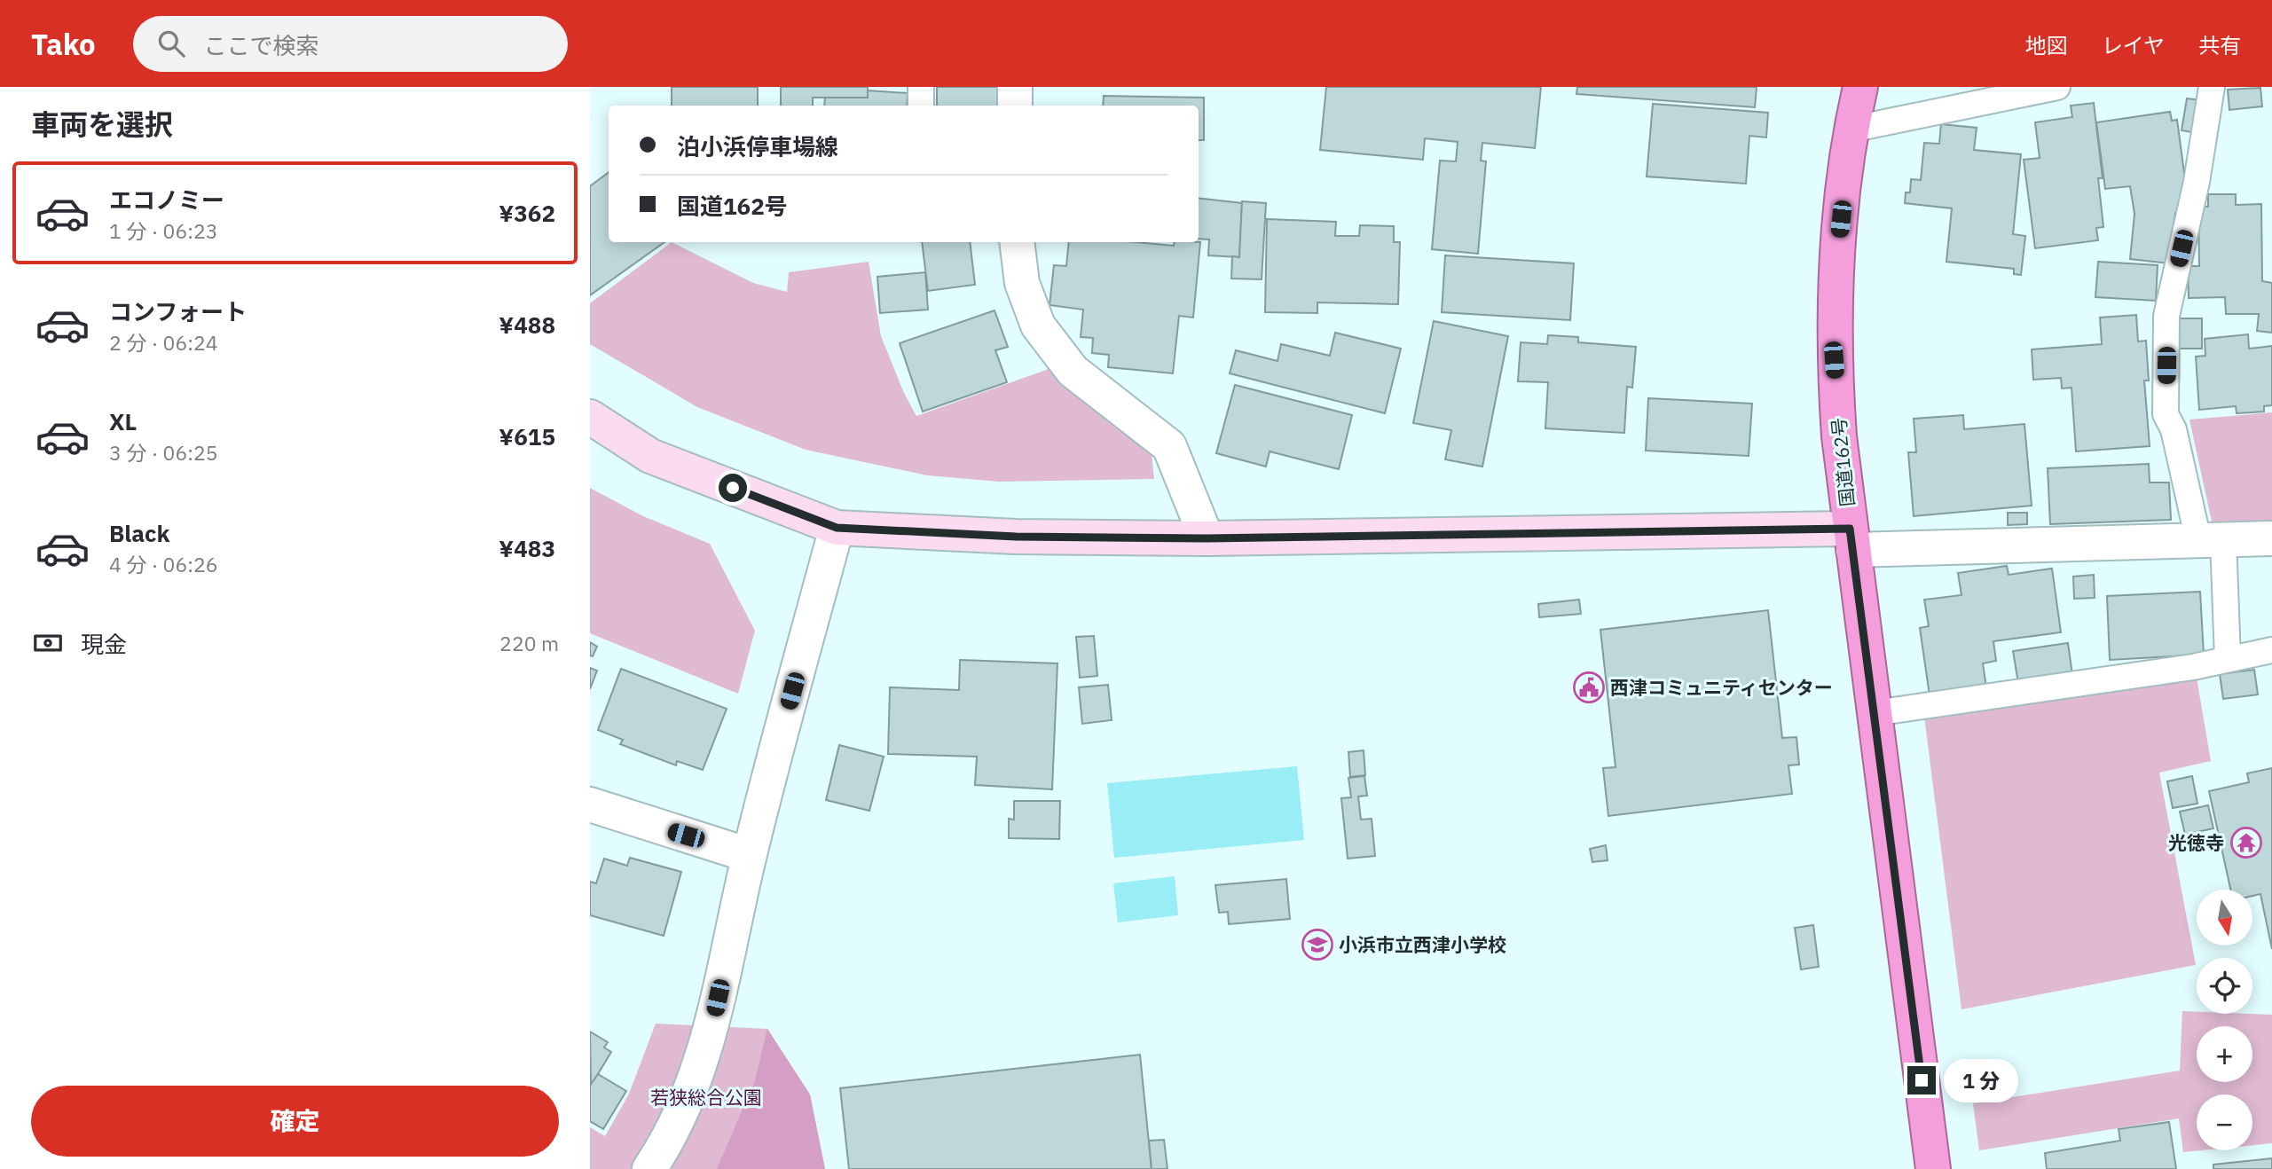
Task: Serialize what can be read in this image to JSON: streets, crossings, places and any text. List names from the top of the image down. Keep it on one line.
{"streets":{"highway":["国道162号"]},"parks":["若狭総合公園"],"places":{"public building":["西津コミュニティセンター"],"temple":["光徳寺"],"school or university":["小浜市立西津小学校"]},"north":"bottom","page":{"header":"Tako","search":"ここで検索","nav":["地図","レイヤ","共有"],"heading":"車両を選択","banner":["泊小浜停車場線","国道162号"],"list":[{"name":"エコノミー","note":"1 分 · 06:23","value":"¥362"},{"name":"コンフォート","note":"2 分 · 06:24","value":"¥488"},{"name":"XL","note":"3 分 · 06:25","value":"¥615"},{"name":"Black","note":"4 分 · 06:26","value":"¥483"}],"pay":["現金","220 m"],"map_buttons":["+","−"],"bubble":"1 分","buttons":"確定"}}
